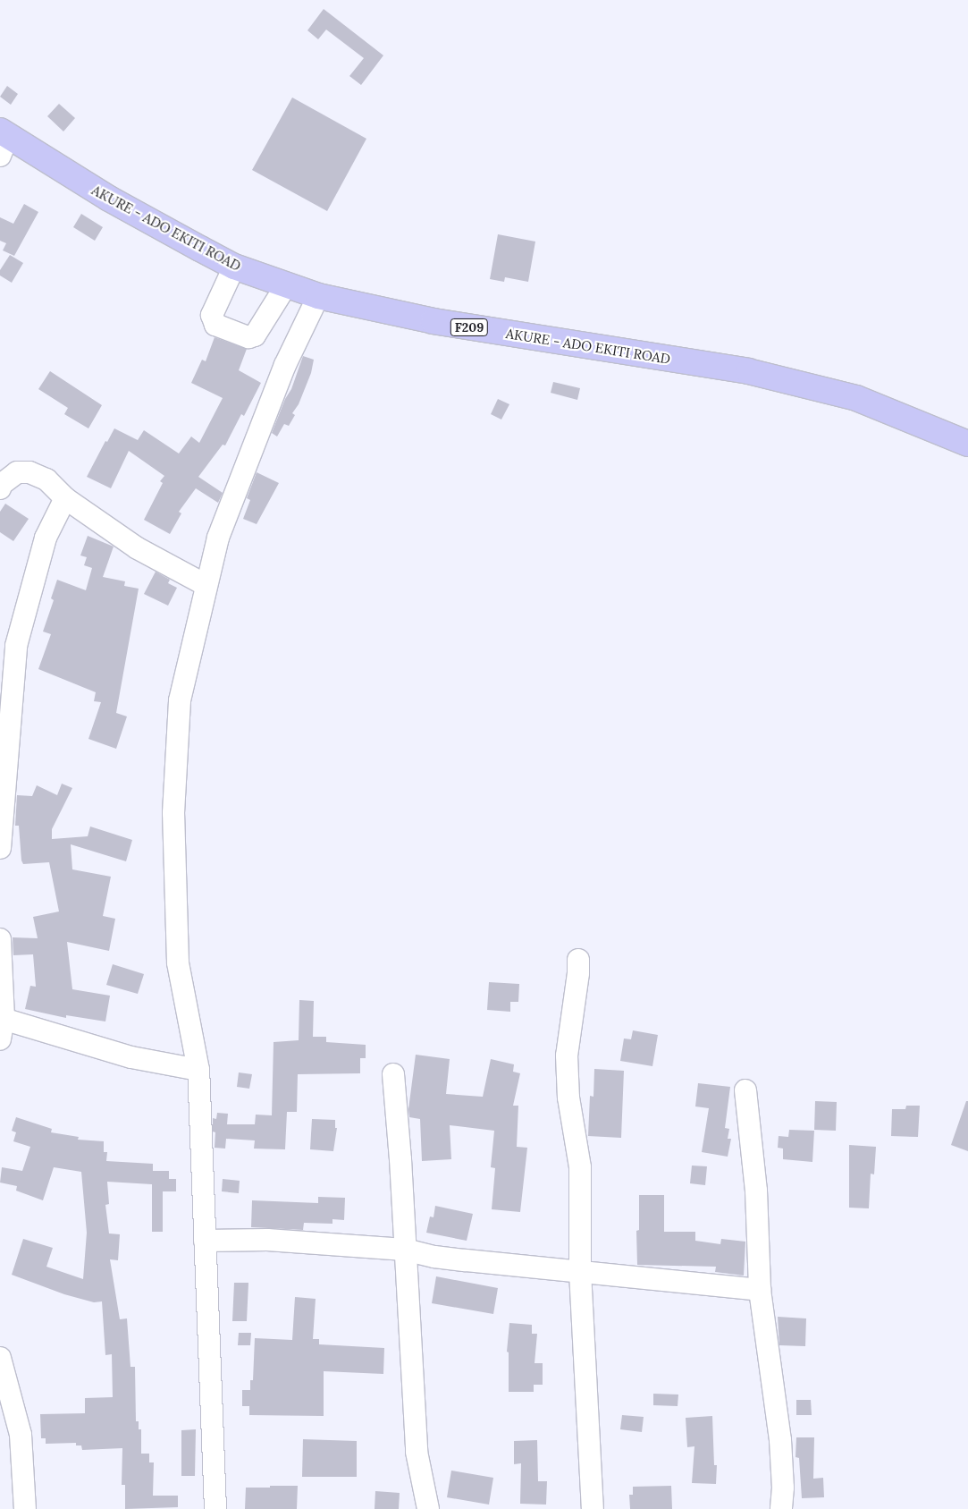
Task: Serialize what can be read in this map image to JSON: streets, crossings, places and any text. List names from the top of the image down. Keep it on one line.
{"streets":{"main road":["AKURE - ADO EKITI ROAD","F209"]}}
